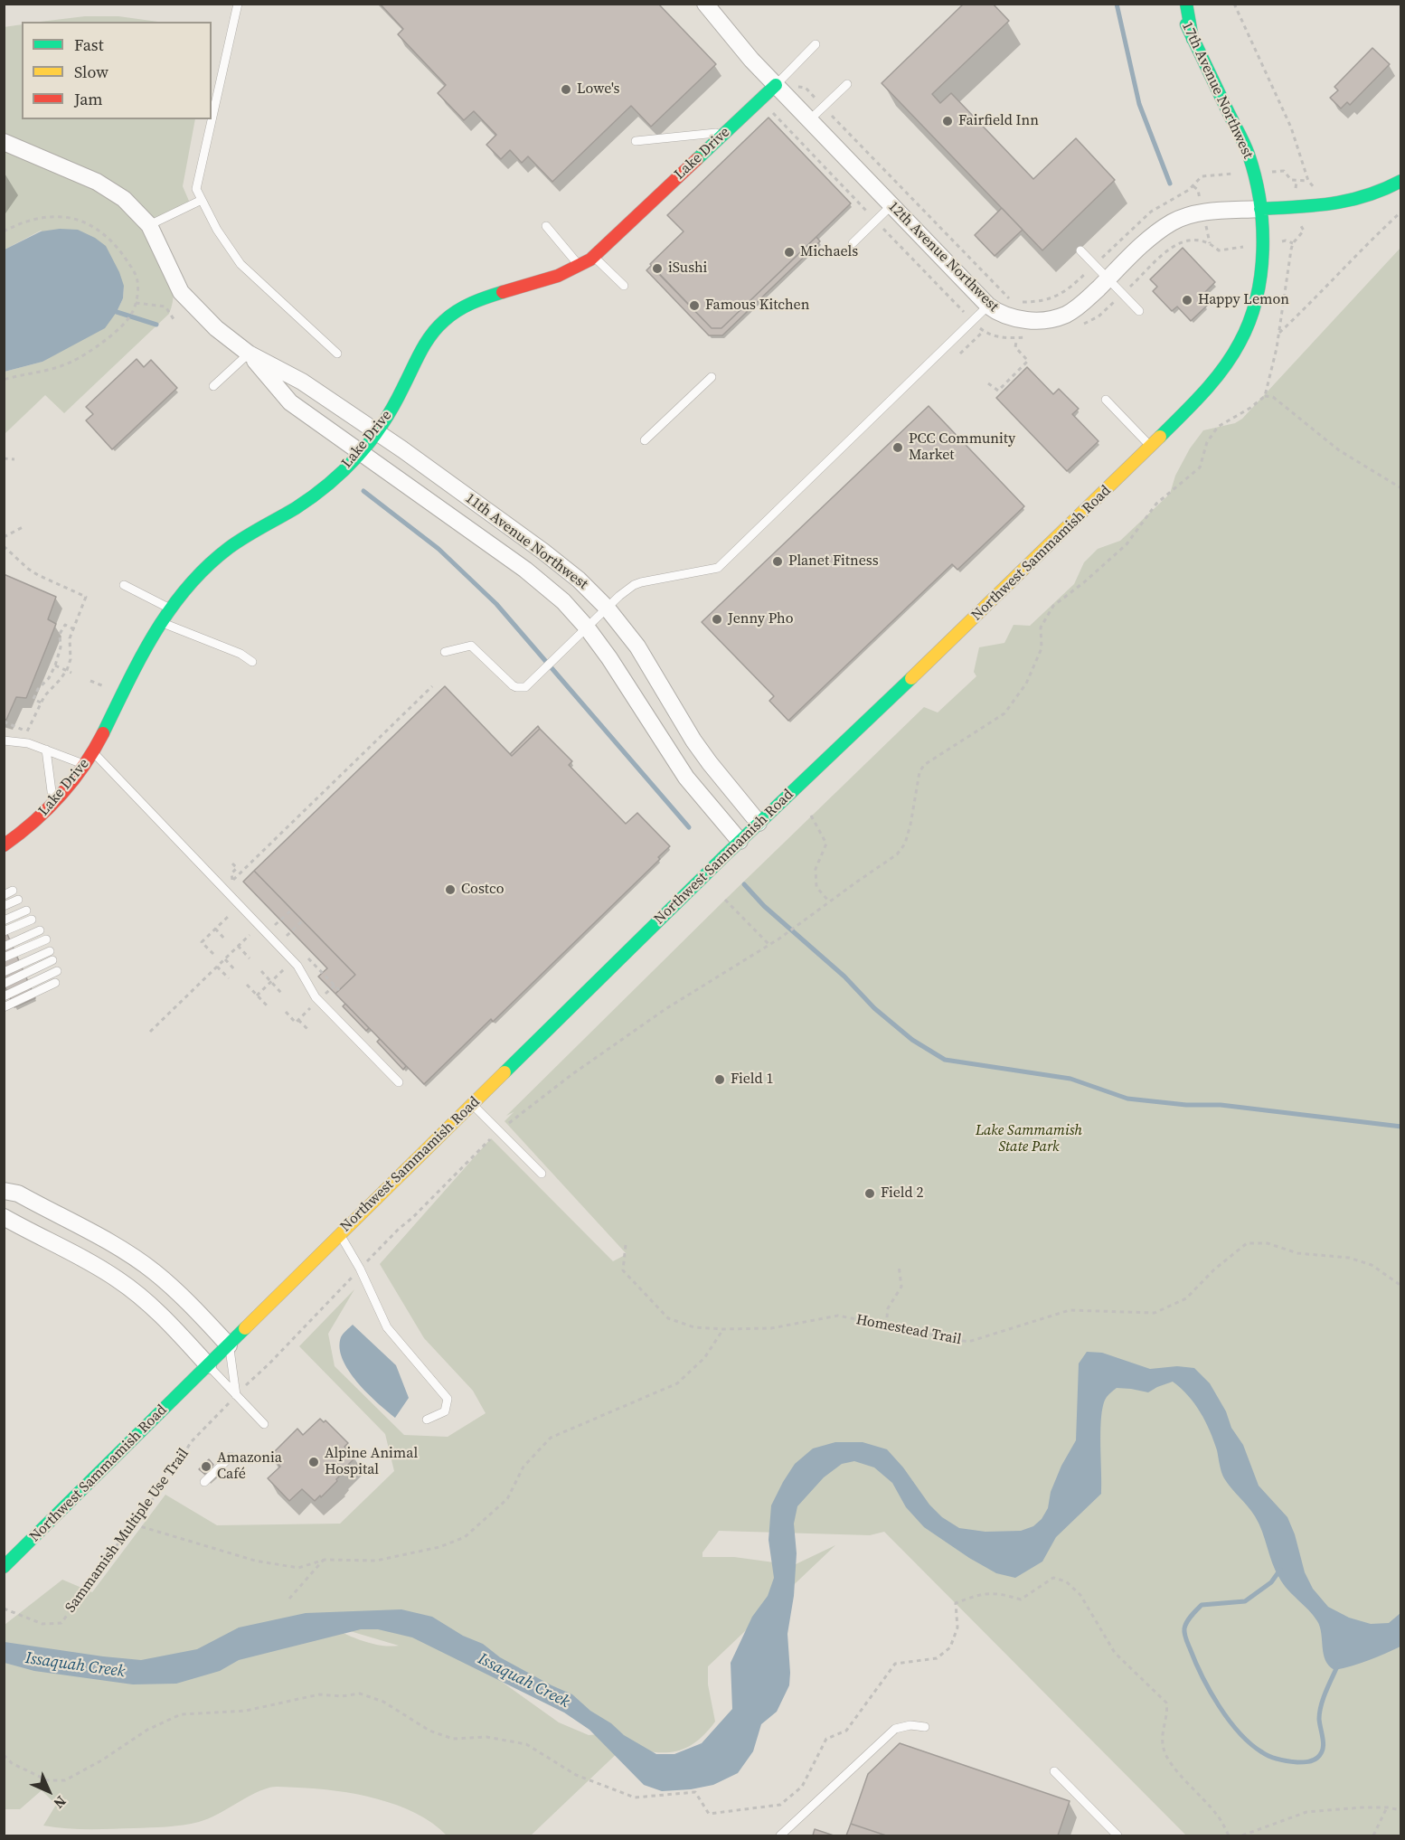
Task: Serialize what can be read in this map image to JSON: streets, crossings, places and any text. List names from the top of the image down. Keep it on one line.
{"streets":{"main road":["17th Avenue Northwest","Lake Drive","Northwest Sammamish Road"],"street":["12th Avenue Northwest","11th Avenue Northwest"],"path":["Homestead Trail","Sammamish Multiple Use Trail"]},"crossings":[["17th Avenue Northwest","12th Avenue Northwest"],["17th Avenue Northwest","Northwest Sammamish Road"],["Lake Drive","12th Avenue Northwest"],["Lake Drive","11th Avenue Northwest"],["12th Avenue Northwest","Northwest Sammamish Road"],["11th Avenue Northwest","Northwest Sammamish Road"]],"water":["Issaquah Creek"],"parks":["Lake Sammamish State Park"],"places":["Lowe's","Fairfield Inn","Michaels","iSushi","Happy Lemon","Famous Kitchen","PCC Community Market","Planet Fitness","Jenny Pho","Costco","Field 1","Field 2","Alpine Animal Hospital","Amazonia Café"],"legend":["Fast","Slow","Jam"],"north":"bottom right"}
